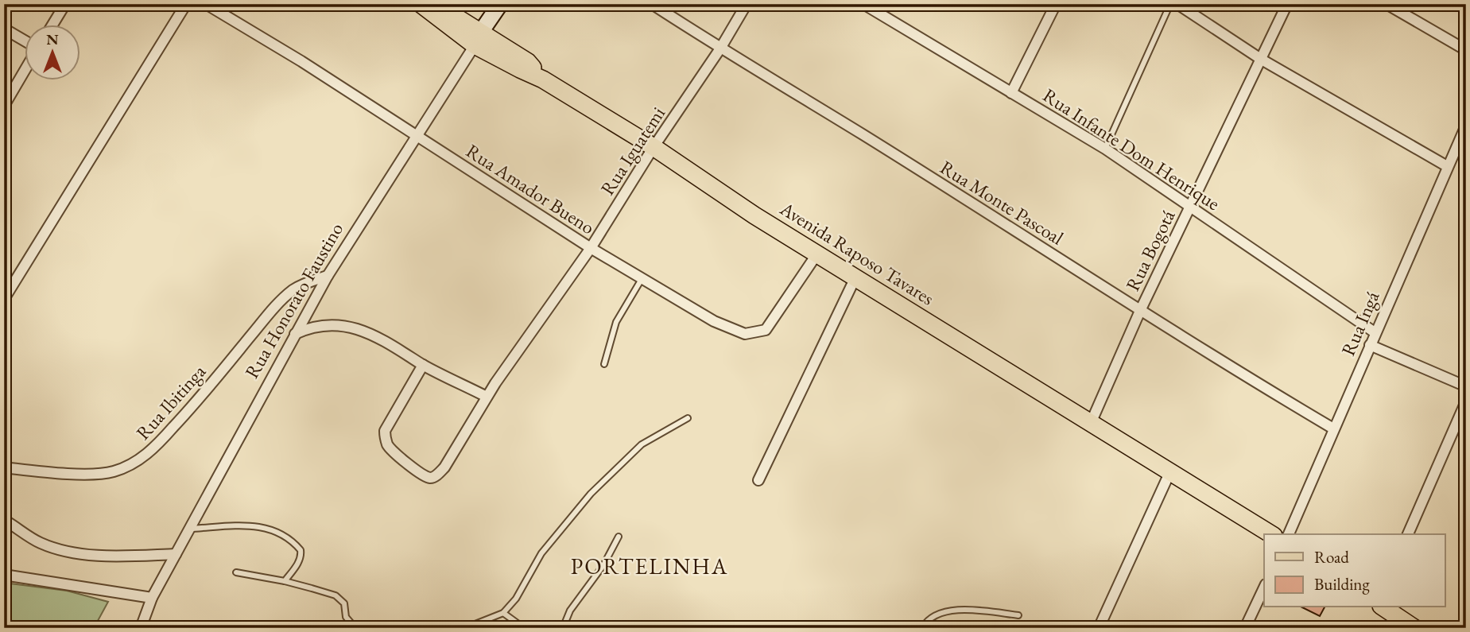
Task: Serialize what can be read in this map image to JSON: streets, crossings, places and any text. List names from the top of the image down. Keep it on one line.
{"streets":{"main road":["Avenida Raposo Tavares"],"street":["Rua Infante Dom Henrique","Rua Iguatemi","Rua Amador Bueno","Rua Monte Pascoal","Rua Bogotá","Rua Honorato Faustino","Rua Ingá","Rua Ibitinga"]},"crossings":[["Rua Infante Dom Henrique","Rua Bogotá"],["Rua Infante Dom Henrique","Rua Ingá"],["Rua Iguatemi","Rua Amador Bueno"],["Rua Iguatemi","Rua Monte Pascoal"],["Rua Iguatemi","Avenida Raposo Tavares"],["Rua Amador Bueno","Avenida Raposo Tavares"],["Rua Amador Bueno","Rua Honorato Faustino"],["Rua Monte Pascoal","Rua Bogotá"],["Rua Monte Pascoal","Rua Ingá"],["Rua Bogotá","Avenida Raposo Tavares"],["Avenida Raposo Tavares","Rua Honorato Faustino"],["Rua Honorato Faustino","Rua Ibitinga"]],"districts":["PORTELINHA"],"legend":["Road","Building"],"north":"top"}
